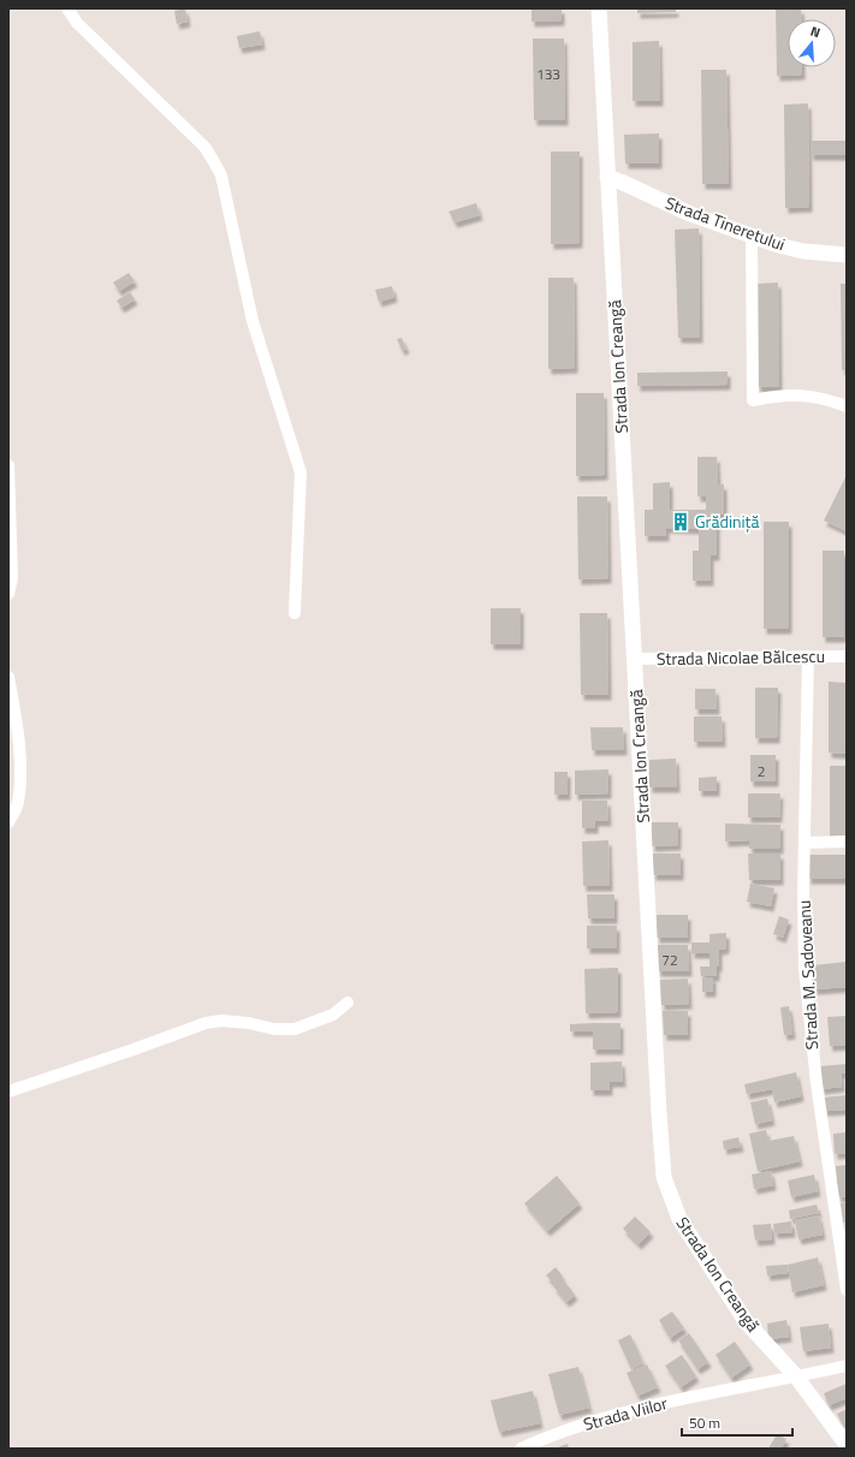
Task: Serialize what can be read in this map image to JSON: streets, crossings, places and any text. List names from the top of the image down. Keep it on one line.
{"streets":{"street":["Strada Tineretului","Strada Ion Creangă","Strada Nicolae Bălcescu","Strada M. Sadoveanu","Strada Viilor"]},"crossings":[["Strada Tineretului","Strada Ion Creangă"],["Strada Ion Creangă","Strada Nicolae Bălcescu"],["Strada Ion Creangă","Strada Viilor"],["Strada Nicolae Bălcescu","Strada M. Sadoveanu"]],"places":{"building":["Grădiniță"]},"house_numbers":["133","2","72"],"scale_bar":"50 m","north":"top"}
